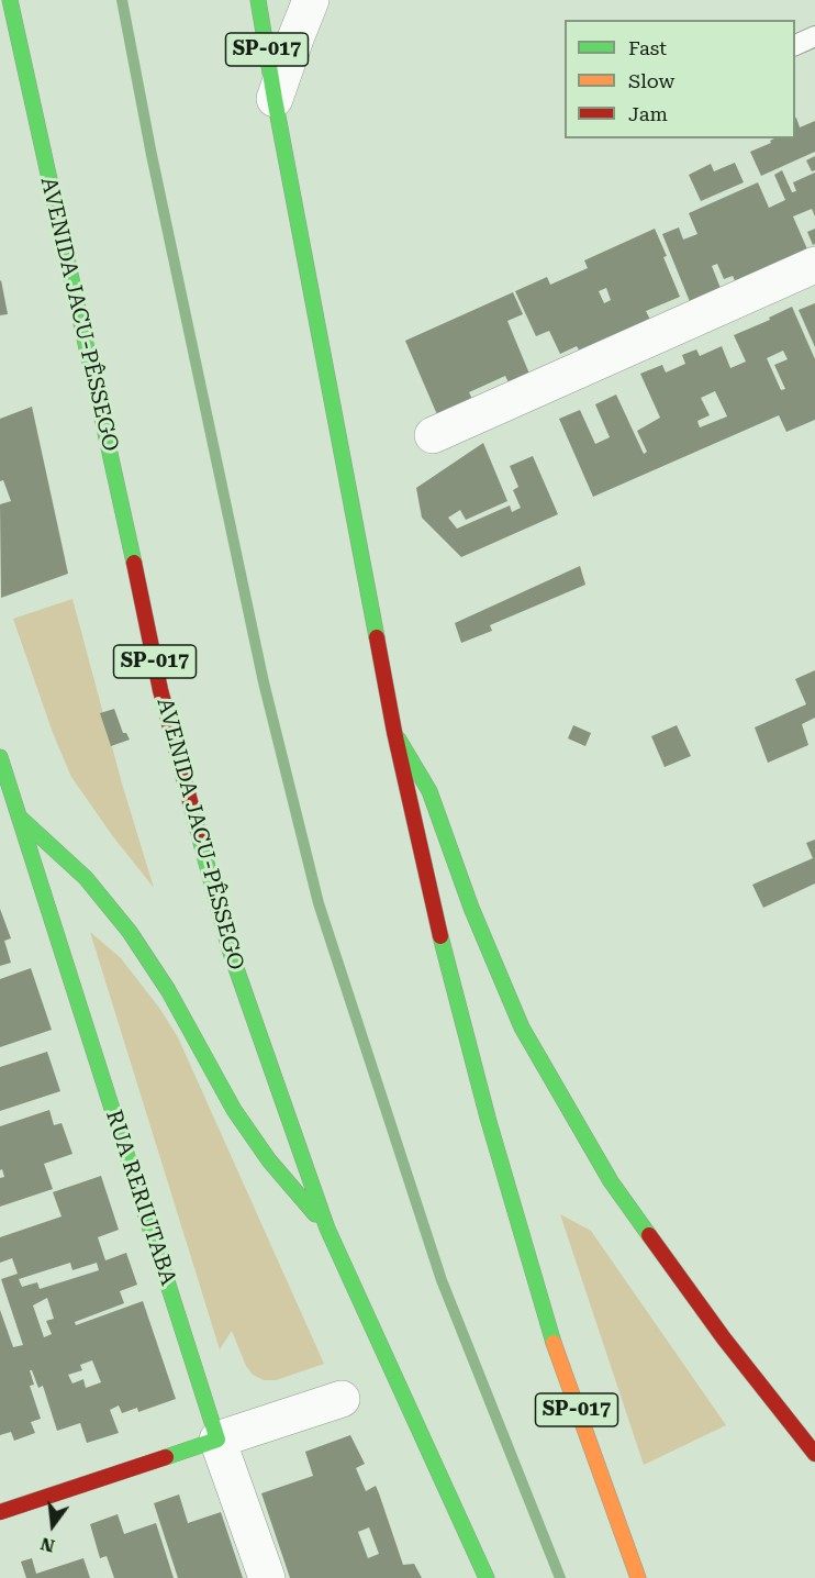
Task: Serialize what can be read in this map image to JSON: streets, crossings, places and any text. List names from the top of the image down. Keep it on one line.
{"streets":{"main road":["SP-017","AVENIDA JACU-PÊSSEGO","RUA RERIUTABA"]},"legend":["Fast","Slow","Jam"],"north":"bottom"}
